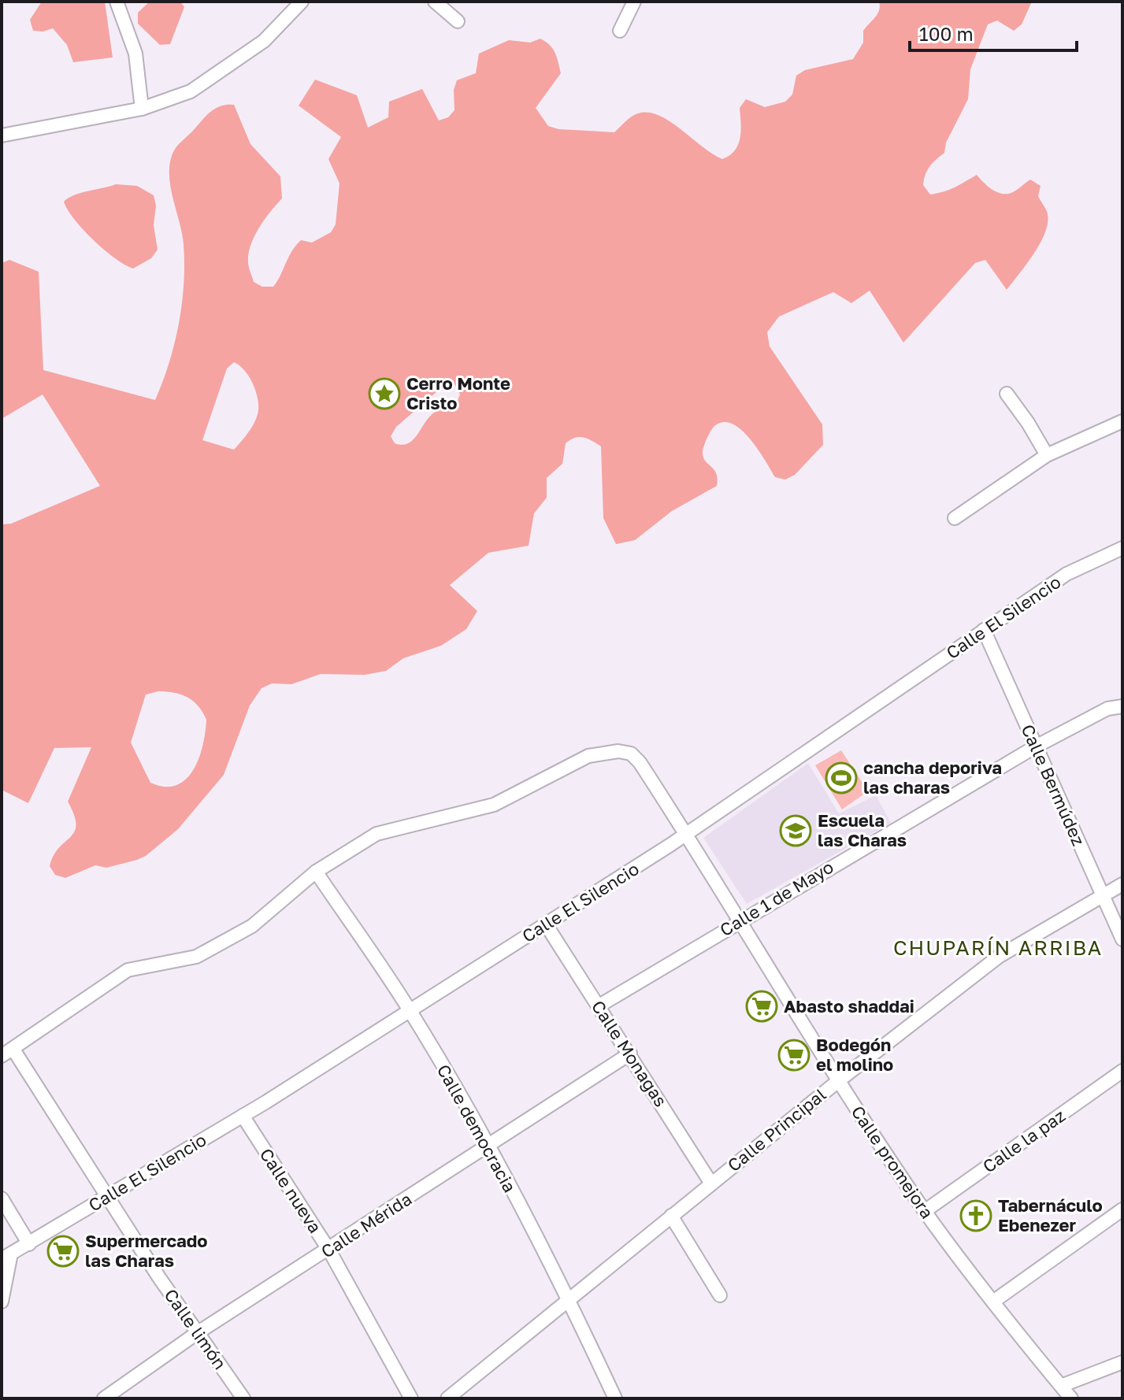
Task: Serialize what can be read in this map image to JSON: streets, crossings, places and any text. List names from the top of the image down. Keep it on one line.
{"streets":{"street":["Calle El Silencio","Calle Bermúdez","Calle 1 de Mayo","Calle Monagas","Calle democracia","Calle Principal","Calle la paz","Calle promejora","Calle nueva","Calle Mérida","Calle limón"]},"crossings":[["Calle El Silencio","Calle Bermúdez"],["Calle El Silencio","Calle Monagas"],["Calle El Silencio","Calle democracia"],["Calle El Silencio","Calle promejora"],["Calle El Silencio","Calle nueva"],["Calle El Silencio","Calle limón"],["Calle Bermúdez","Calle 1 de Mayo"],["Calle Bermúdez","Calle Principal"],["Calle 1 de Mayo","Calle Monagas"],["Calle 1 de Mayo","Calle promejora"],["Calle Monagas","Calle Principal"],["Calle Monagas","Calle Mérida"],["Calle democracia","Calle Principal"],["Calle democracia","Calle promejora"],["Calle democracia","Calle Mérida"],["Calle Principal","Calle promejora"],["Calle la paz","Calle promejora"],["Calle nueva","Calle Mérida"],["Calle Mérida","Calle limón"]],"districts":["CHUPARÍN ARRIBA"],"places":{"place":["Cerro Monte Cristo"],"sports":["cancha deporiva las charas"],"school or university":["Escuela las Charas"],"supermarket":["Abasto shaddai","Bodegón el molino","Supermercado las Charas"],"church":["Tabernáculo Ebenezer"]},"scale_bar":"100 m"}
